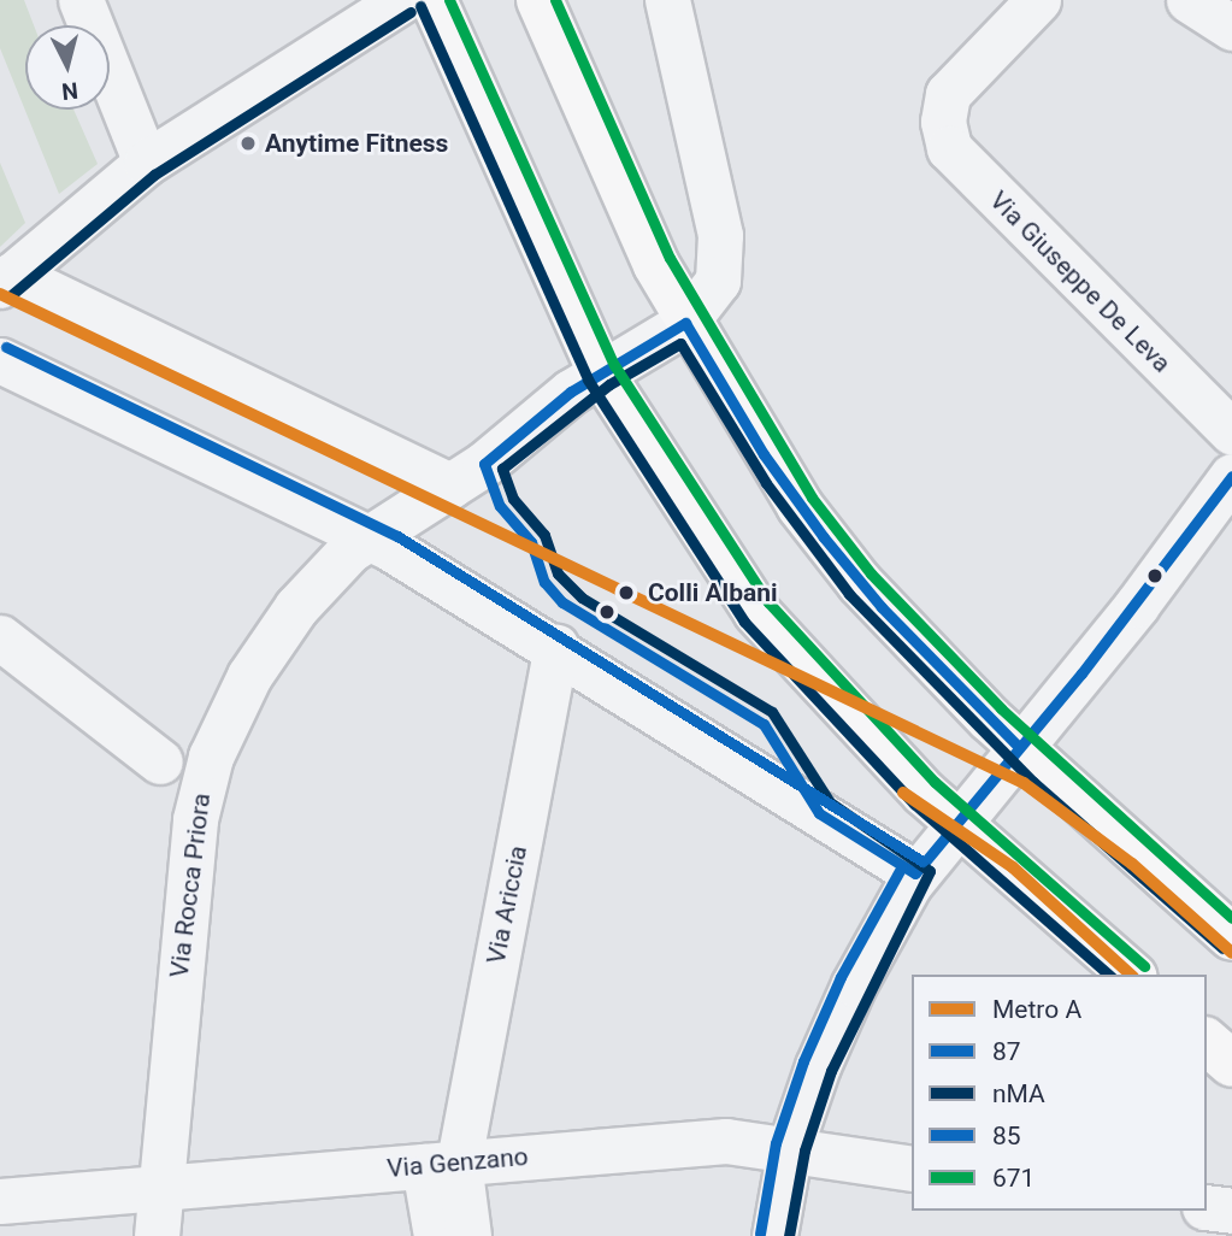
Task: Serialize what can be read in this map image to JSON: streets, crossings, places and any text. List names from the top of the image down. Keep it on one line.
{"streets":{"street":["Via Giuseppe De Leva","Via Rocca Priora","Via Ariccia","Via Genzano"]},"crossings":[["Via Rocca Priora","Via Genzano"],["Via Ariccia","Via Genzano"]],"places":["Anytime Fitness","Colli Albani"],"lines":["transit line 671","transit line nMA","metro line A","transit line 87","transit line 85"],"legend":["Metro A","87","nMA","85","671"],"north":"bottom"}
